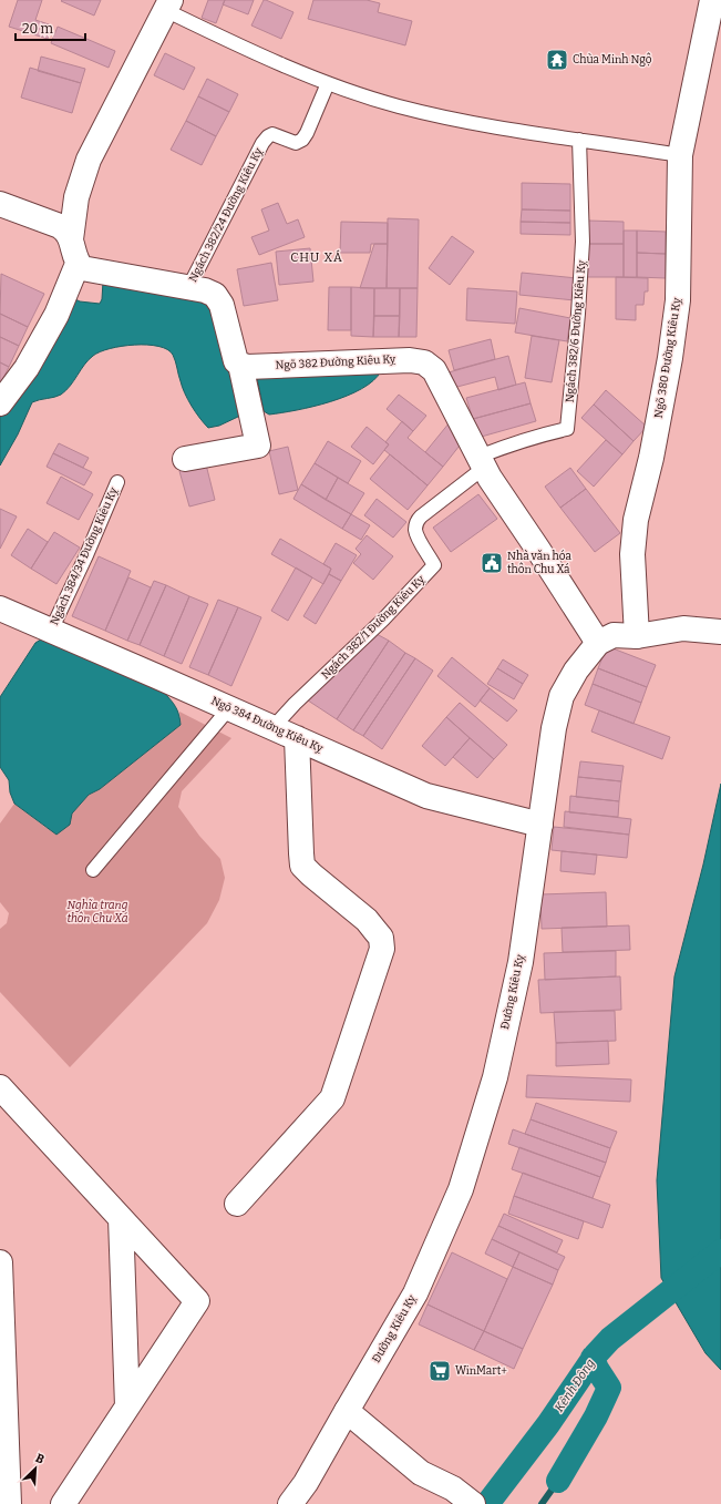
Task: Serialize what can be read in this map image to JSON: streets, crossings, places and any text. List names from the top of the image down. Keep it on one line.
{"streets":{"street":["Ngõ 380 Đường Kiêu Kỵ","Ngõ 382 Đường Kiêu Kỵ","Ngõ 384 Đường Kiêu Kỵ","Đường Kiêu Kỵ"],"lane":["Ngách 382/24 Đường Kiêu Kỵ","Ngách 382/6 Đường Kiêu Kỵ","Ngách 384/34 Đường Kiêu Kỵ","Ngách 382/1 Đường Kiêu Kỵ"]},"crossings":[["Ngách 382/6 Đường Kiêu Kỵ","Ngõ 382 Đường Kiêu Kỵ"],["Ngách 382/6 Đường Kiêu Kỵ","Ngách 382/1 Đường Kiêu Kỵ"],["Ngõ 382 Đường Kiêu Kỵ","Ngách 382/1 Đường Kiêu Kỵ"],["Ngõ 382 Đường Kiêu Kỵ","Đường Kiêu Kỵ"],["Ngách 384/34 Đường Kiêu Kỵ","Ngõ 384 Đường Kiêu Kỵ"],["Ngách 382/1 Đường Kiêu Kỵ","Ngõ 384 Đường Kiêu Kỵ"],["Ngõ 384 Đường Kiêu Kỵ","Đường Kiêu Kỵ"]],"districts":["CHU XÁ"],"water":["Kênh Đông"],"parks":["Nghĩa trang thôn Chu Xá"],"places":{"temple":["Chùa Minh Ngộ"],"public building":["Nhà văn hóa thôn Chu Xá"],"supermarket":["WinMart+"]},"scale_bar":"20 m","north":"top right"}
